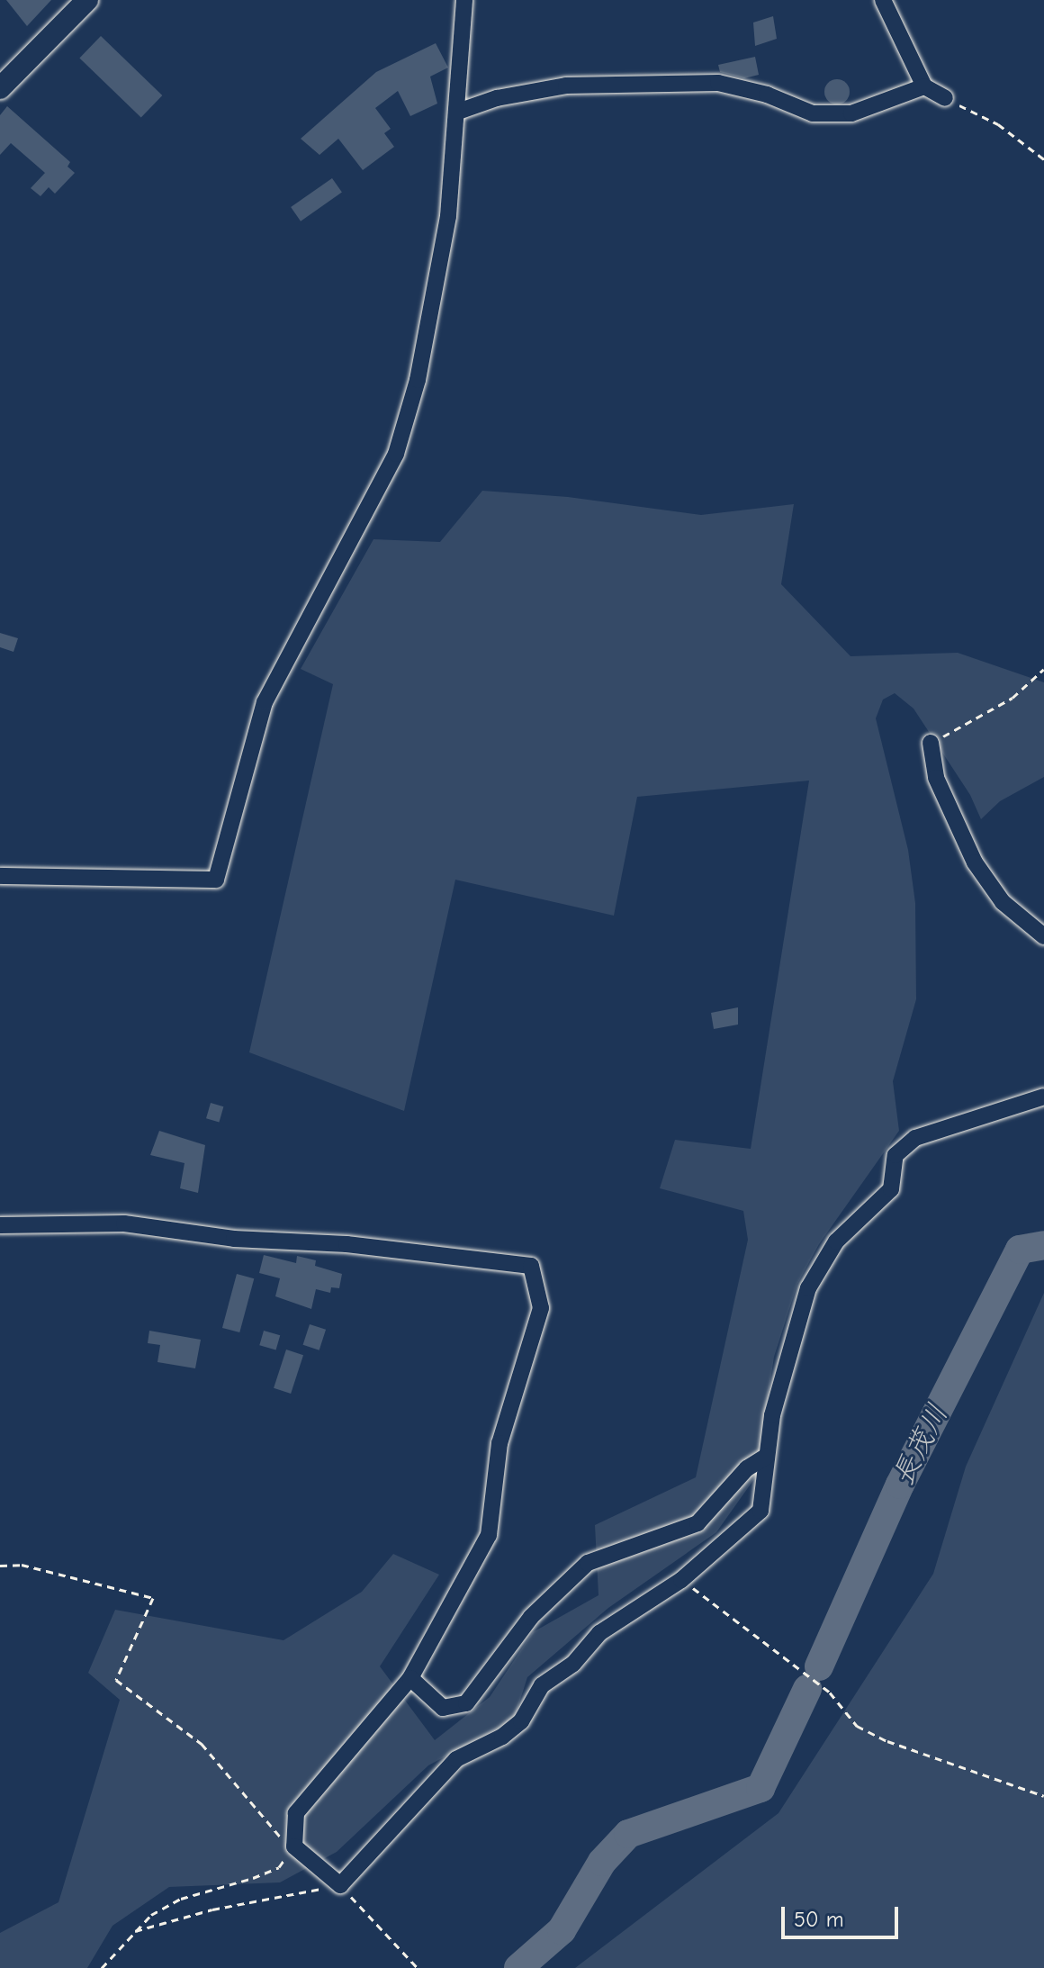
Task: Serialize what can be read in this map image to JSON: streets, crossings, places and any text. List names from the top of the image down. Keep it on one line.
{"water":["長茂川"],"scale_bar":"50 m"}
